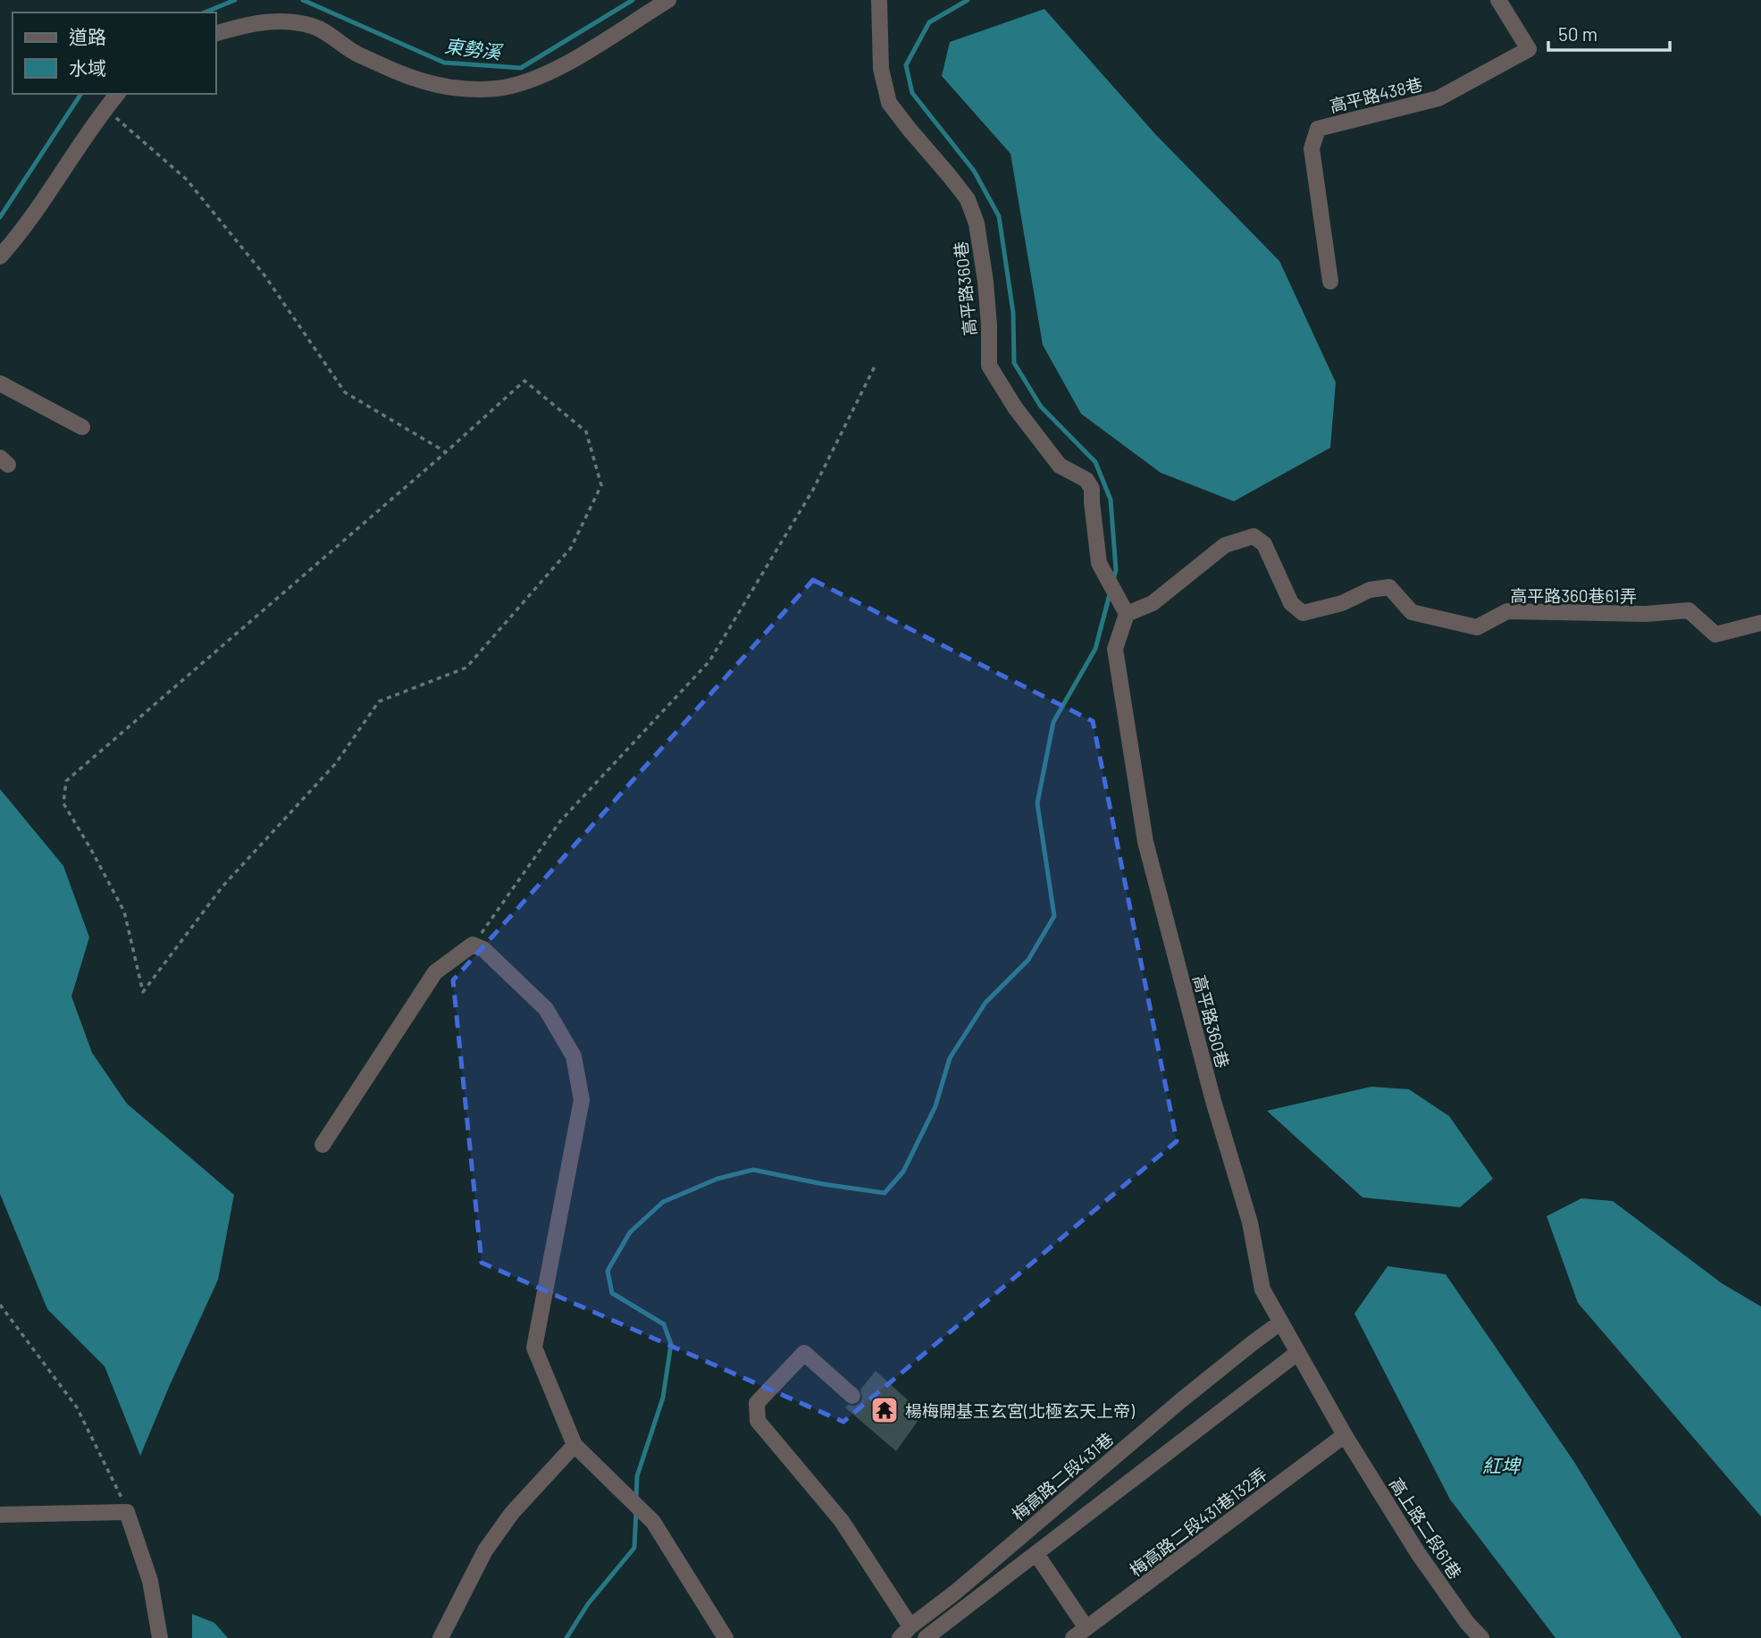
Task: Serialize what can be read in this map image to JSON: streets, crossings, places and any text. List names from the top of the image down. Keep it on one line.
{"streets":{"street":["高平路438巷","高平路360巷","高平路360巷61弄","梅高路二段431巷","梅高路二段431巷132弄","高上路二段61巷"]},"crossings":[["高平路360巷","高平路360巷61弄"],["高平路360巷","梅高路二段431巷"],["高平路360巷","梅高路二段431巷132弄"],["高平路360巷","高上路二段61巷"],["梅高路二段431巷132弄","高上路二段61巷"]],"water":["東勢溪","紅埤"],"places":{"temple":["楊梅開基玉玄宮(北極玄天上帝)"]},"legend":["道路","水域"],"scale_bar":"50 m"}
